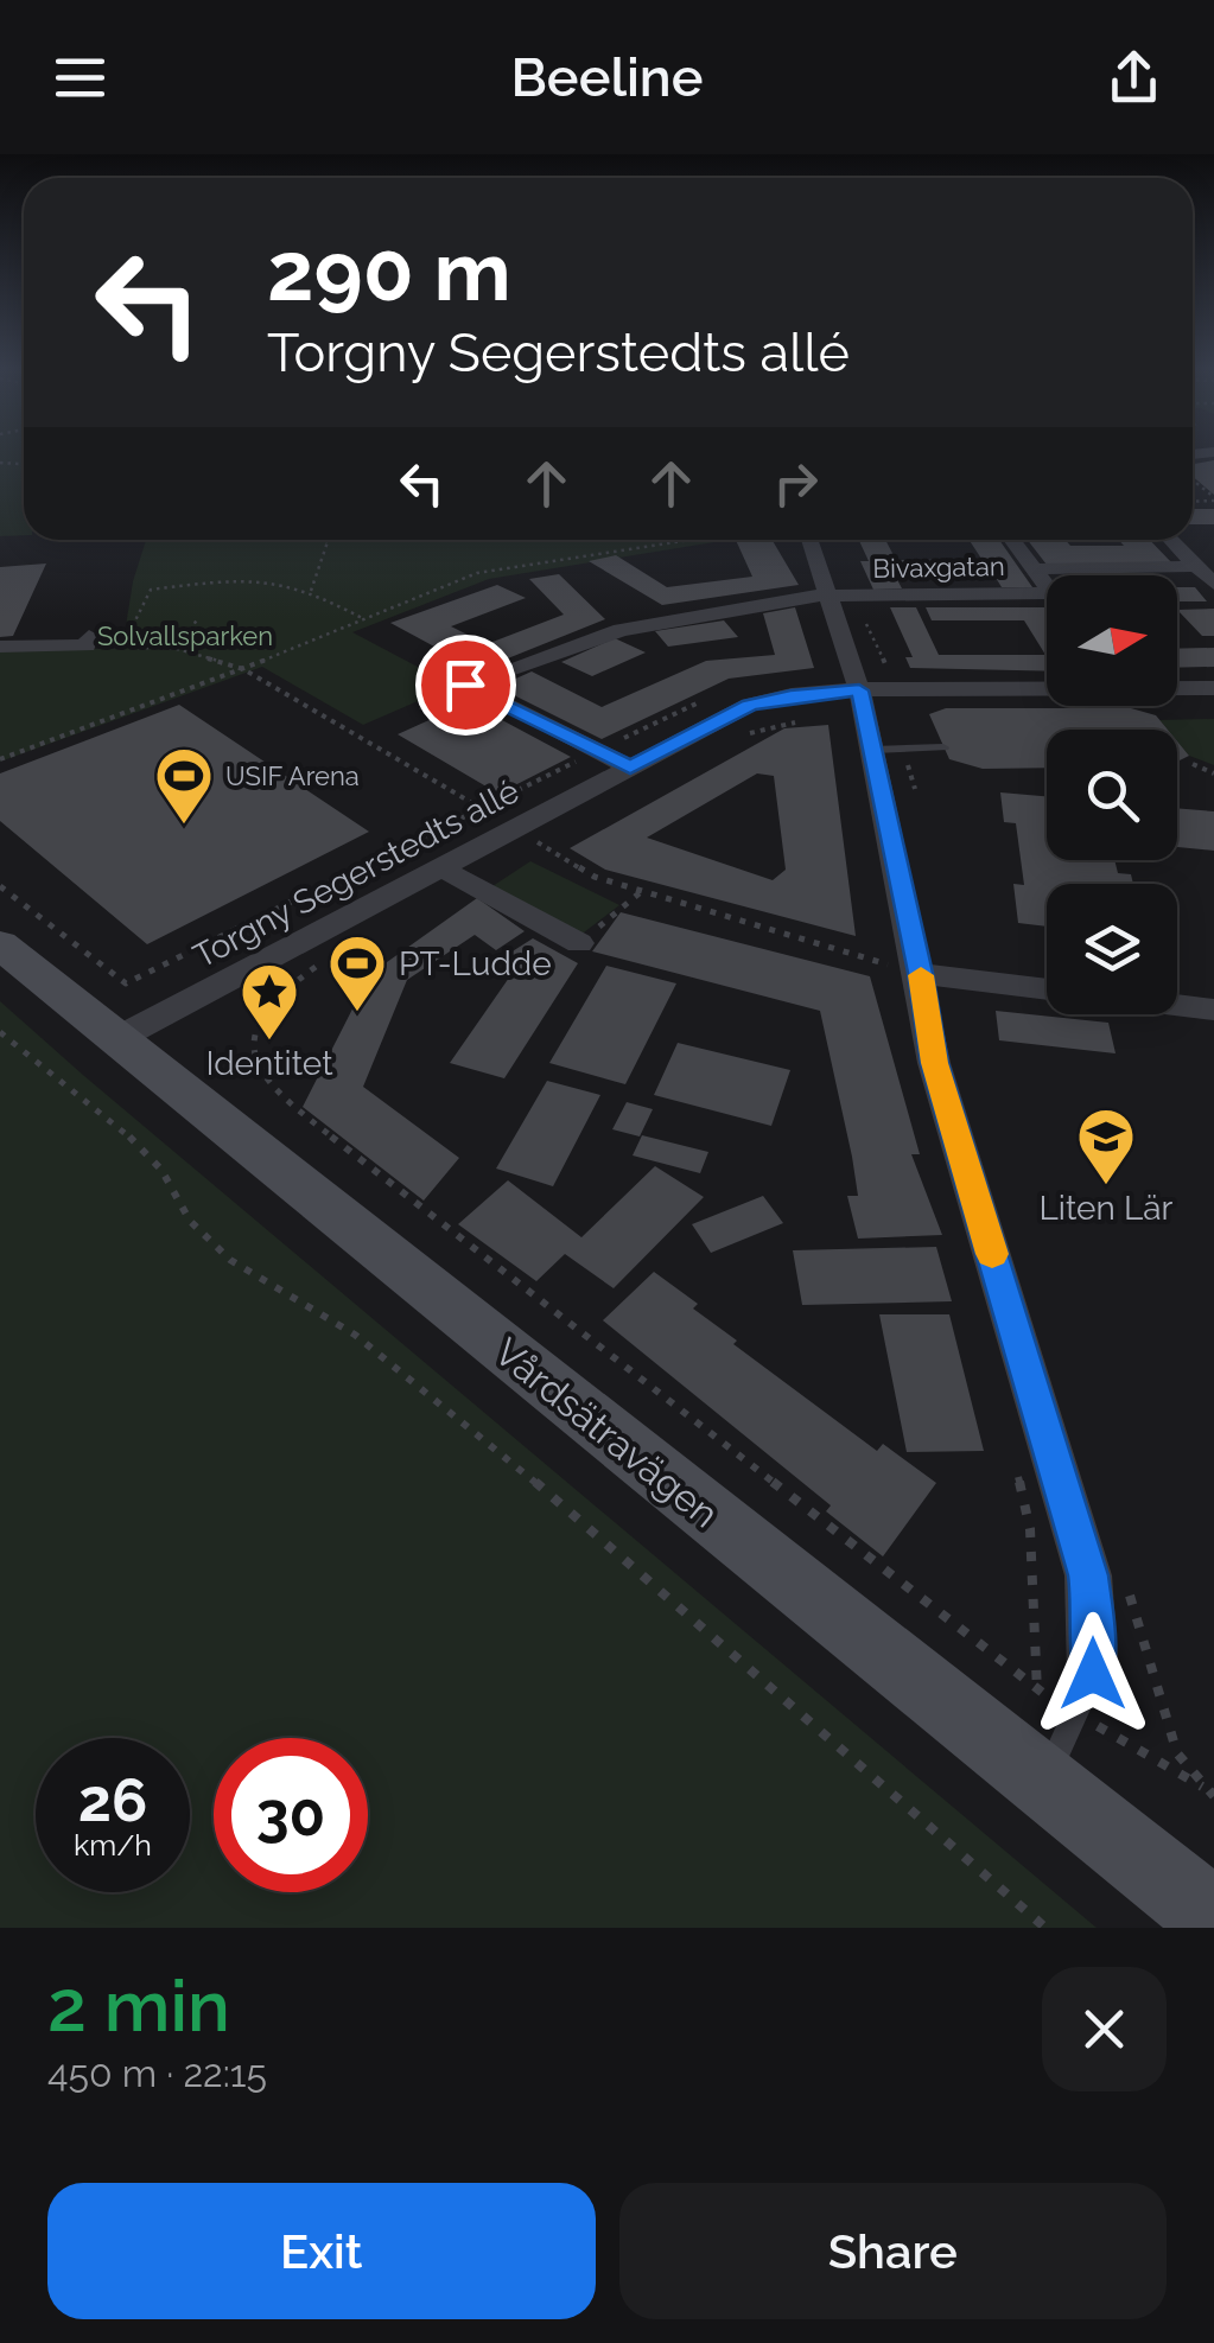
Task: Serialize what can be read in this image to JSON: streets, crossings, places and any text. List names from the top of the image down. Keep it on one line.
{"streets":{"main road":["Vårdsätravägen"],"street":["Bivaxgatan","Torgny Segerstedts allé"]},"crossings":[["Torgny Segerstedts allé","Vårdsätravägen"]],"parks":["Solvallsparken"],"places":{"sports":["USIF Arena","PT-Ludde"],"place":["Identitet"],"school or university":["Liten Lär"]},"north":"right","page":{"header":"Beeline","turn":["290 m","Torgny Segerstedts allé"],"speed":"26 km/h","limit":"30","heading":["2 min","450 m · 22:15"],"buttons":["Exit","Share"]}}
